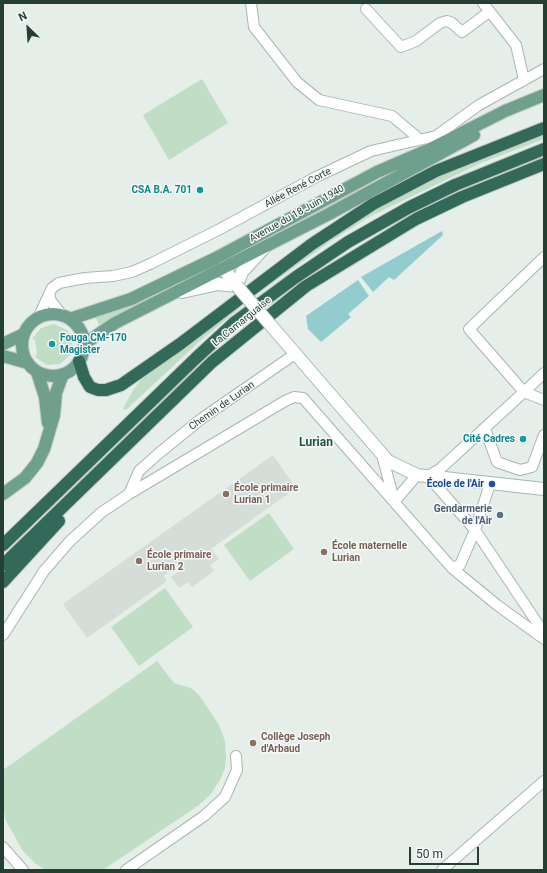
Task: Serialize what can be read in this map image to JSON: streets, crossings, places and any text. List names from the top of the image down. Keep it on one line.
{"streets":{"highway":["La Camarguaise"],"main road":["Avenue du 18 Juin 1940"],"street":["Allée René Corte","Chemin de Lurian"]},"districts":["Lurian"],"places":["CSA B.A. 701","Fouga CM-170 Magister","Cité Cadres","École de l'Air","École primaire Lurian 1","Gendarmerie de l'Air","École maternelle Lurian","École primaire Lurian 2","Collège Joseph d'Arbaud"],"scale_bar":"50 m","north":"top left"}
